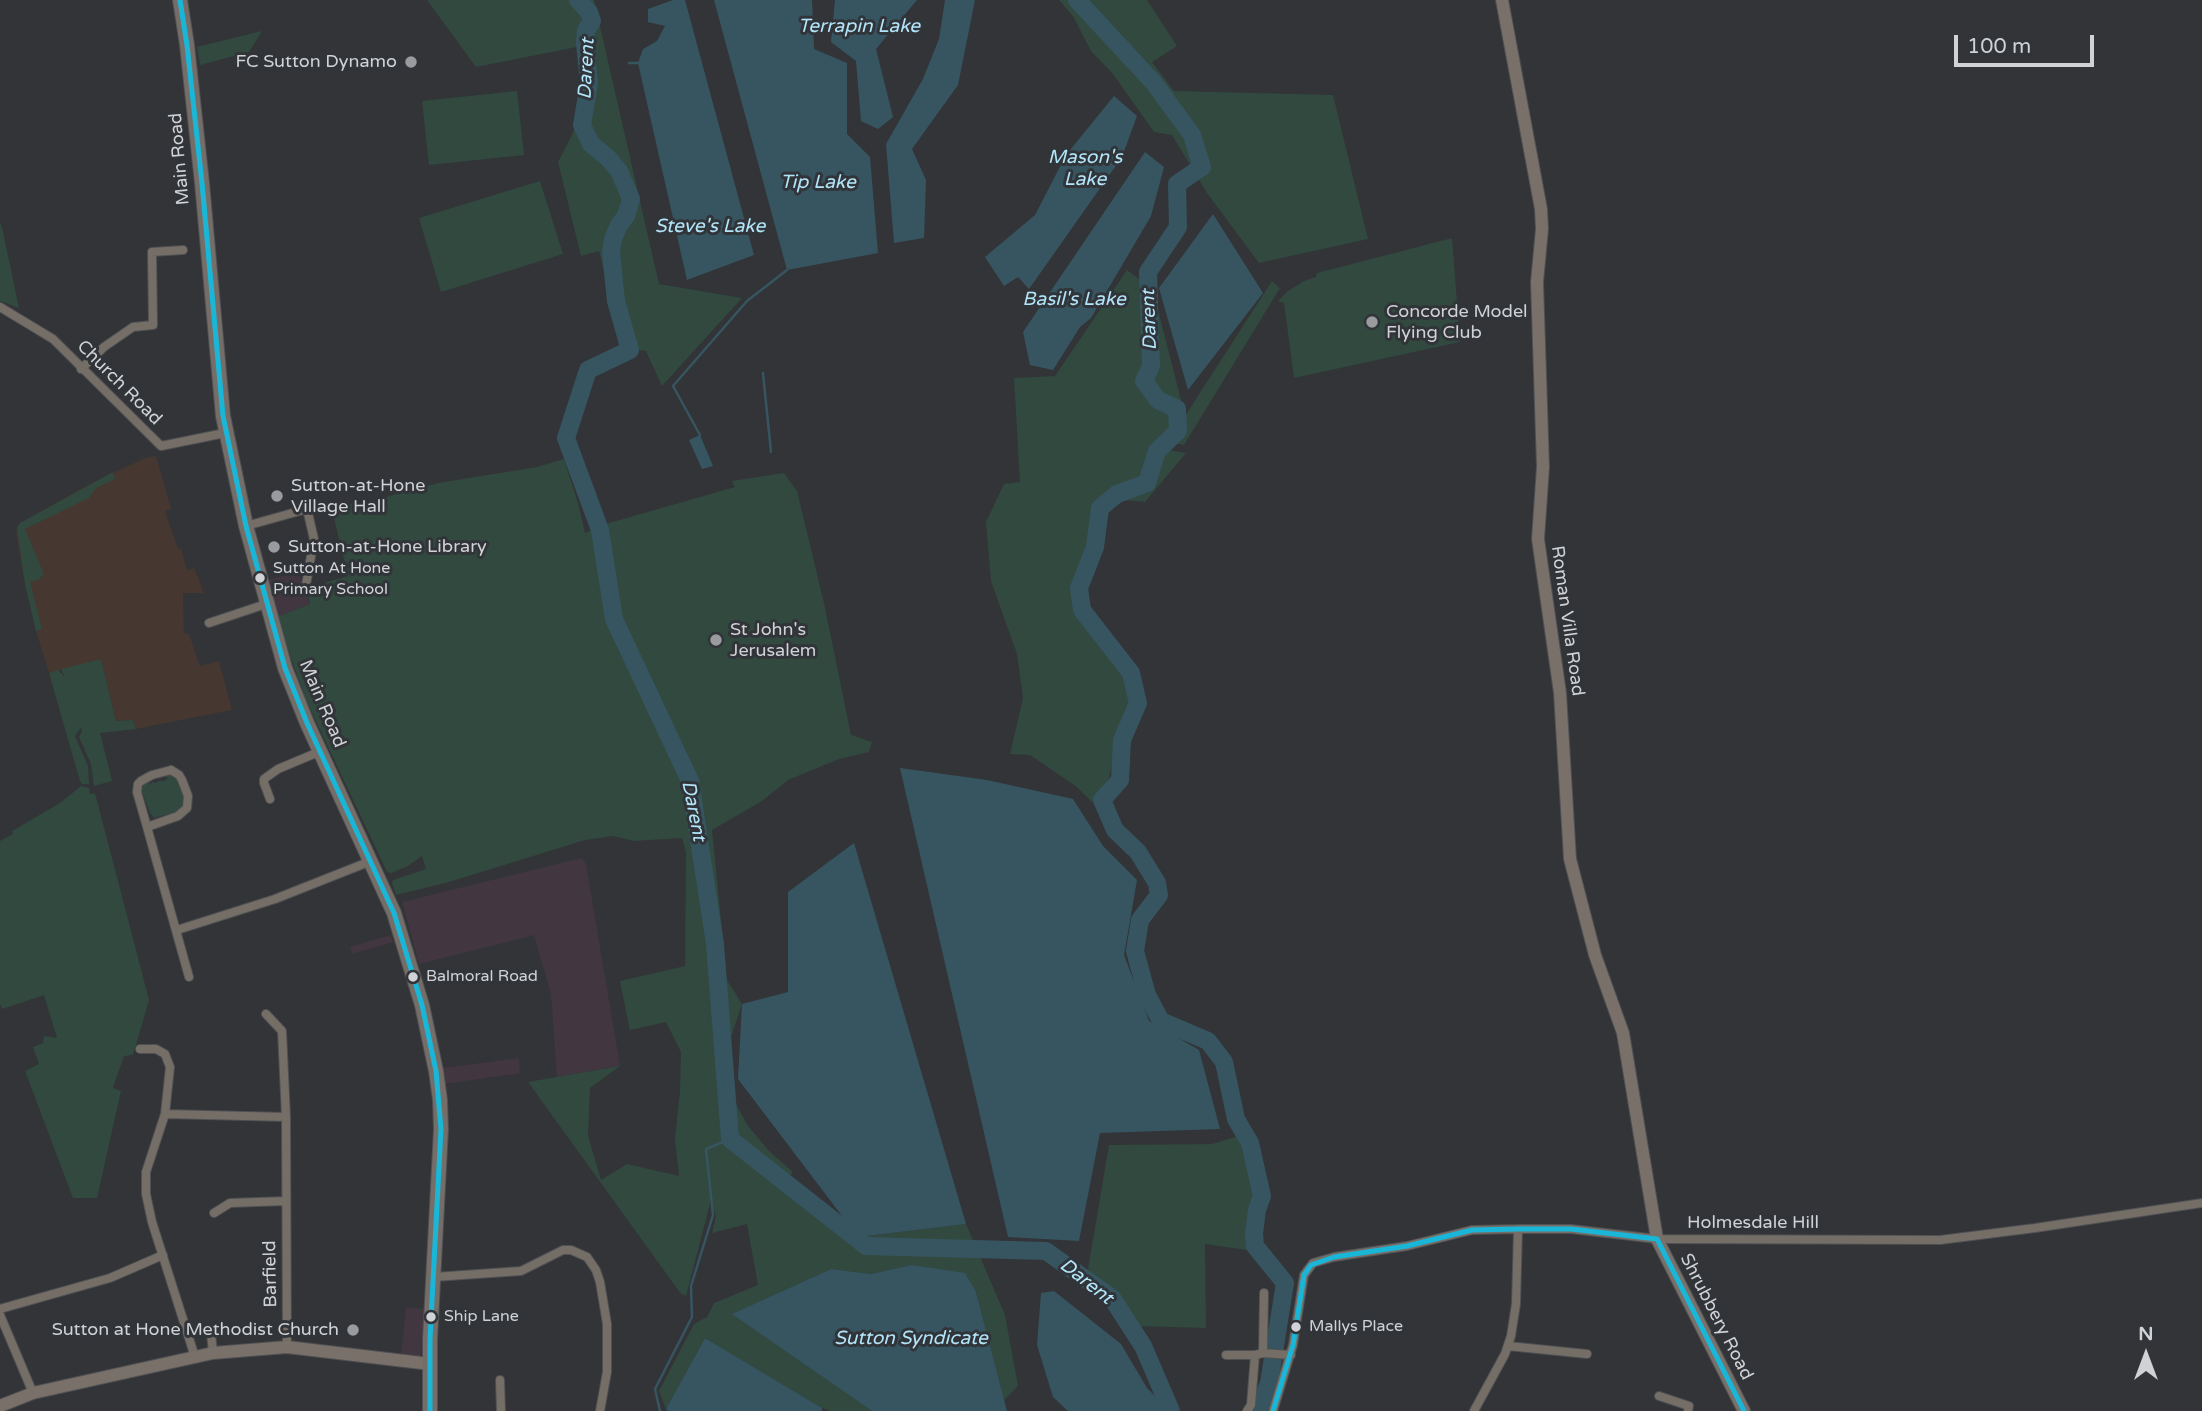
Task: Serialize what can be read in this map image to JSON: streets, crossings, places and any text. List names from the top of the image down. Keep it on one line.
{"streets":{"main road":["Main Road"],"street":["Church Road","Roman Villa Road","Holmesdale Hill","Barfield","Shrubbery Road"]},"crossings":[["Main Road","Church Road"],["Roman Villa Road","Holmesdale Hill"],["Roman Villa Road","Shrubbery Road"],["Holmesdale Hill","Shrubbery Road"]],"water":["Terrapin Lake","Darent","Mason's Lake","Tip Lake","Steve's Lake","Basil's Lake","Sutton Syndicate"],"places":["FC Sutton Dynamo","Concorde Model Flying Club","Sutton-at-Hone Village Hall","Sutton-at-Hone Library","Sutton At Hone Primary School","St John's Jerusalem","Balmoral Road","Ship Lane","Mallys Place","Sutton at Hone Methodist Church"],"scale_bar":"100 m","north":"top"}
